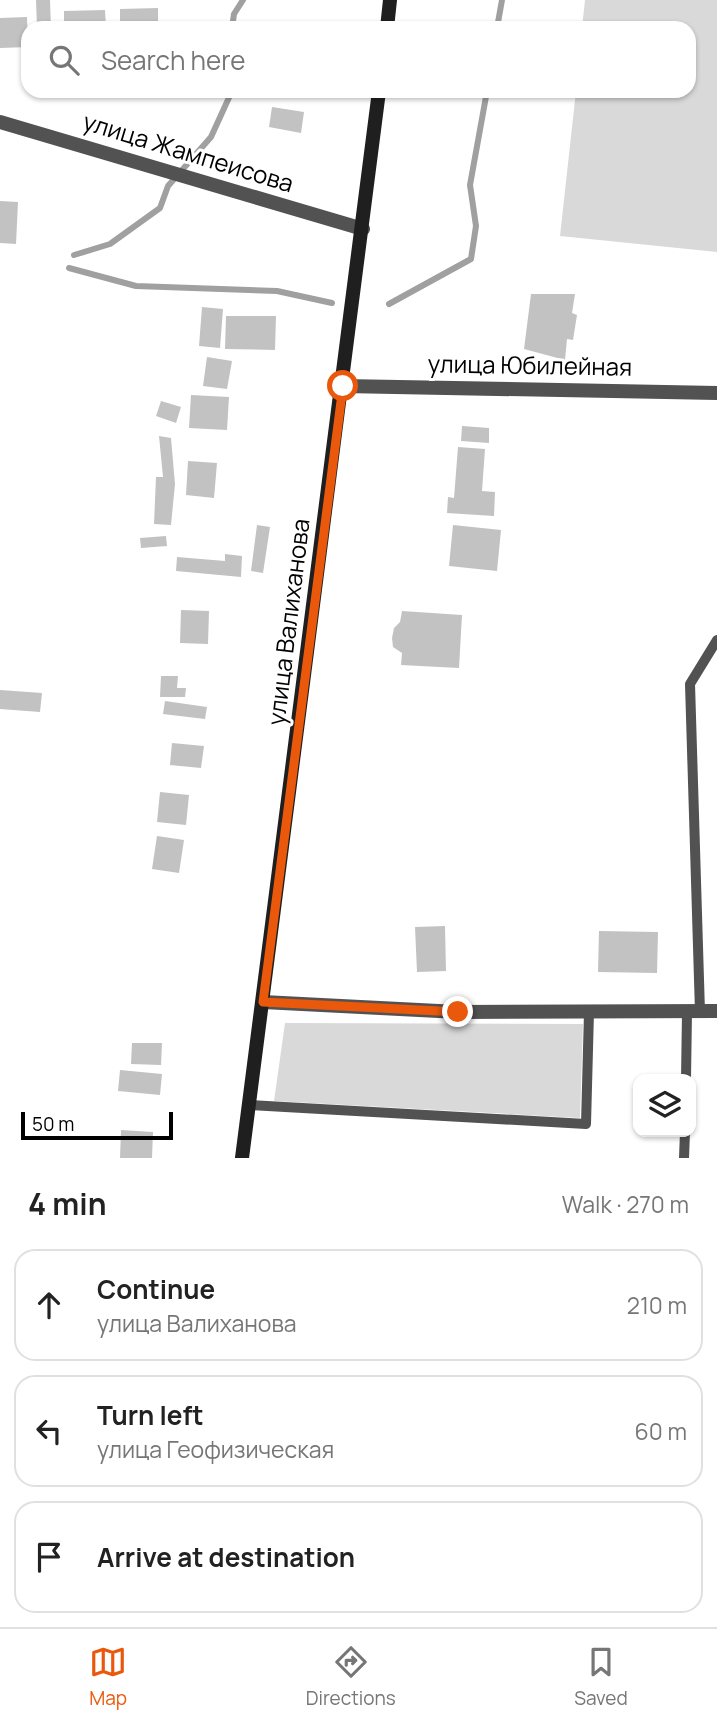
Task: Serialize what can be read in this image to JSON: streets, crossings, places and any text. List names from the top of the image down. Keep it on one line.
{"streets":{"main road":["улица Валиханова"],"street":["улица Жампеисова","улица Юбилейная"]},"crossings":[["улица Жампеисова","улица Валиханова"],["улица Юбилейная","улица Валиханова"]],"scale_bar":"50 m","page":{"search":"Search here","scale":"50 m","heading":["4 min","Walk · 270 m"],"list":[["Continue","улица Валиханова","210 m"],["Turn left","улица Геофизическая","60 m"],"Arrive at destination"],"nav":["Map","Directions","Saved"]}}
